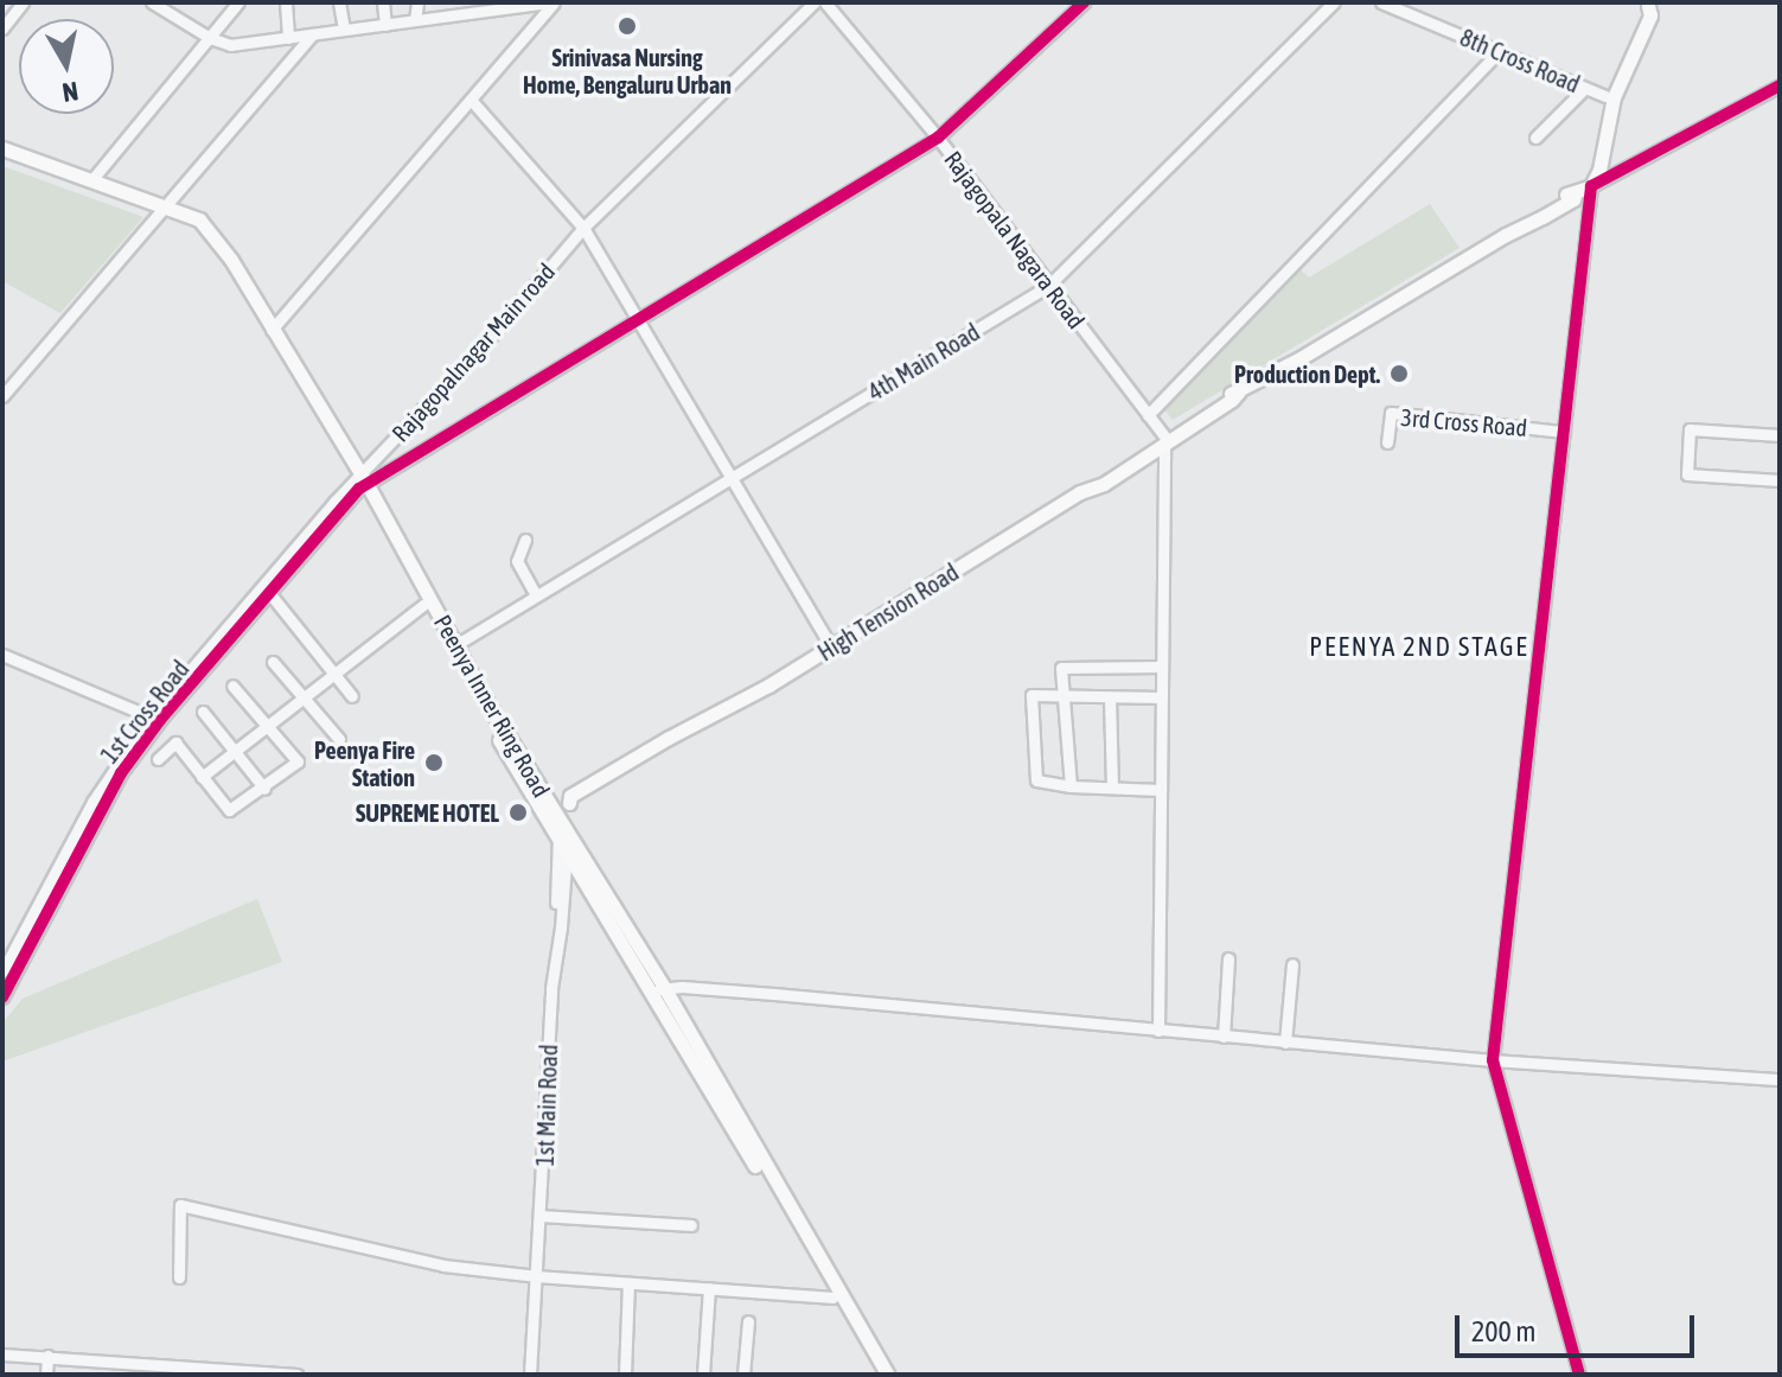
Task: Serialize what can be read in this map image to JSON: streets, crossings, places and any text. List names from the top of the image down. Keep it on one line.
{"streets":{"main road":["High Tension Road","Peenya Inner Ring Road"],"street":["8th Cross Road","Rajagopala Nagara Road","Rajagopalnagar Main road","4th Main Road","3rd Cross Road","1st Cross Road","1st Main Road"]},"crossings":[["Rajagopala Nagara Road","4th Main Road"],["Rajagopala Nagara Road","High Tension Road"],["Rajagopalnagar Main road","Peenya Inner Ring Road"],["Rajagopalnagar Main road","1st Cross Road"],["4th Main Road","Peenya Inner Ring Road"],["High Tension Road","Peenya Inner Ring Road"],["Peenya Inner Ring Road","1st Cross Road"],["Peenya Inner Ring Road","1st Main Road"]],"districts":["PEENYA 2ND STAGE"],"places":["Srinivasa Nursing Home, Bengaluru Urban","Production Dept.","Peenya Fire Station","SUPREME HOTEL"],"scale_bar":"200 m","north":"bottom"}
